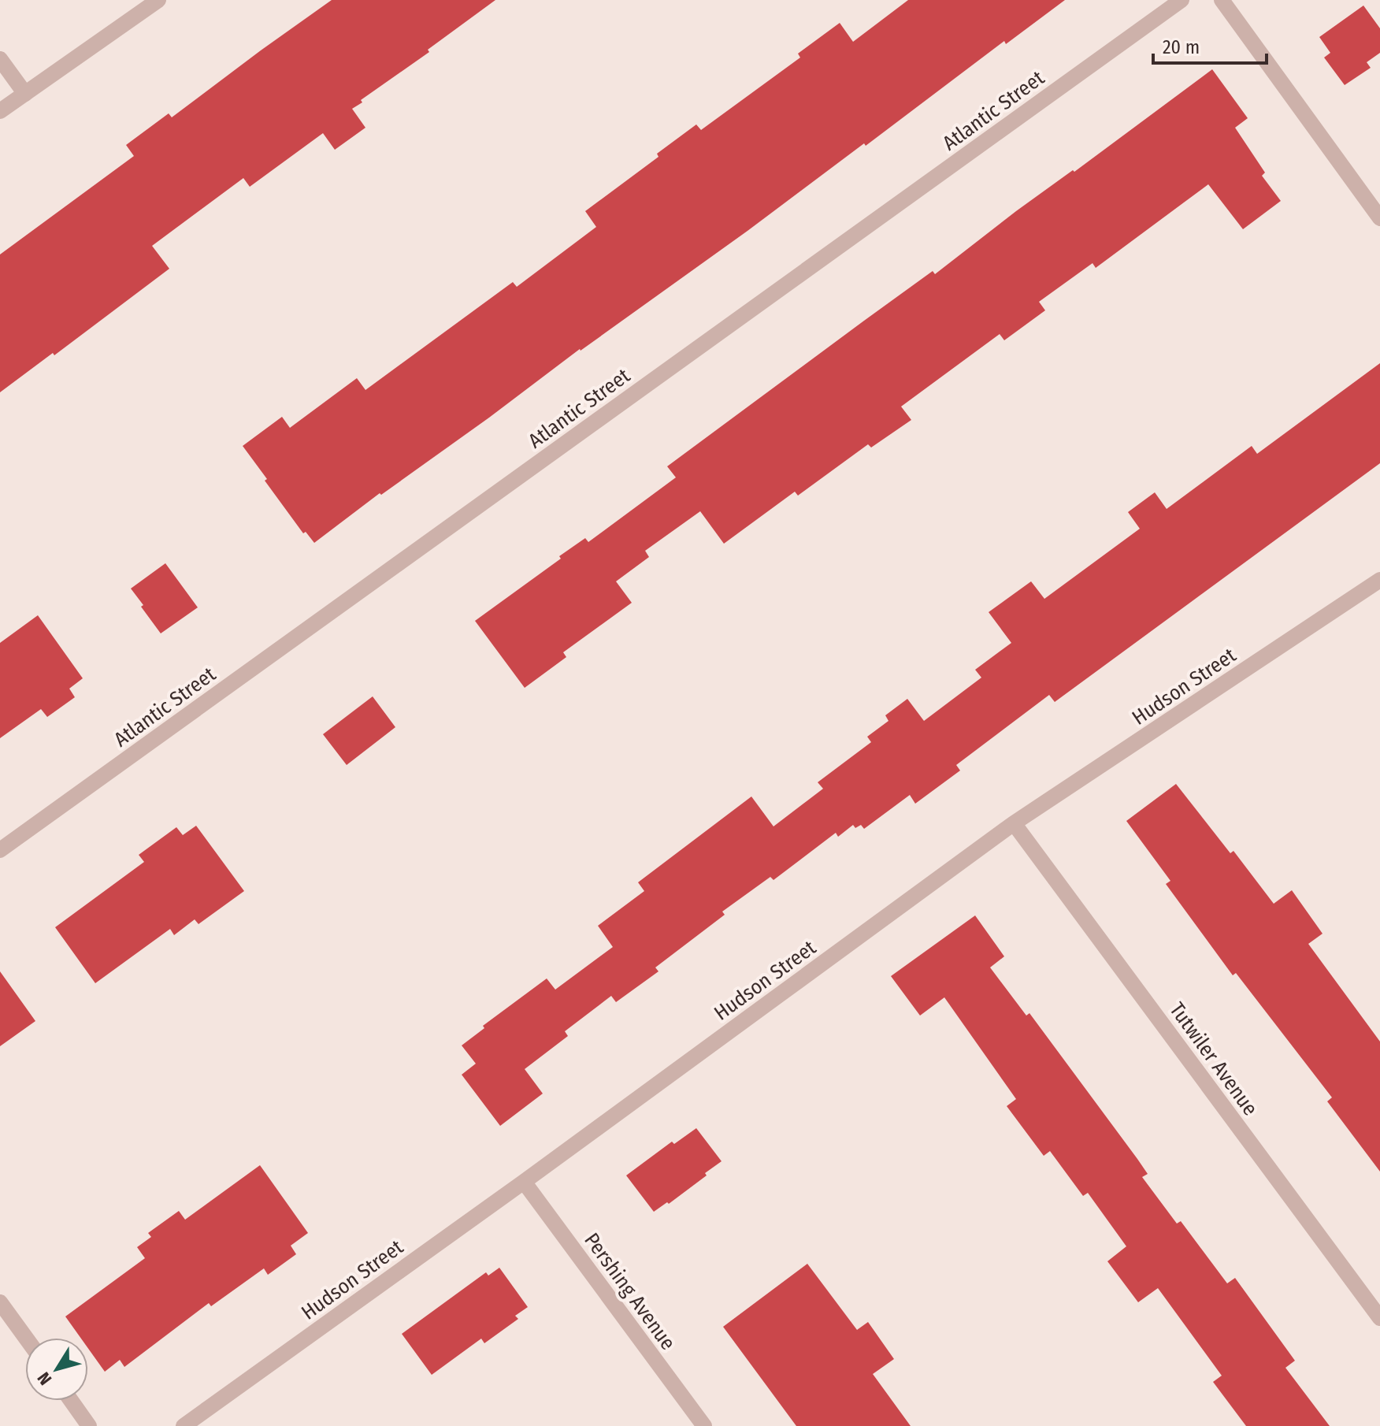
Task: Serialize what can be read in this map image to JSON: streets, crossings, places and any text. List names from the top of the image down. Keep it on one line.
{"streets":{"street":["Atlantic Street","Hudson Street","Tutwiler Avenue","Pershing Avenue"]},"crossings":[["Hudson Street","Tutwiler Avenue"],["Hudson Street","Pershing Avenue"]],"scale_bar":"20 m","north":"bottom left"}
